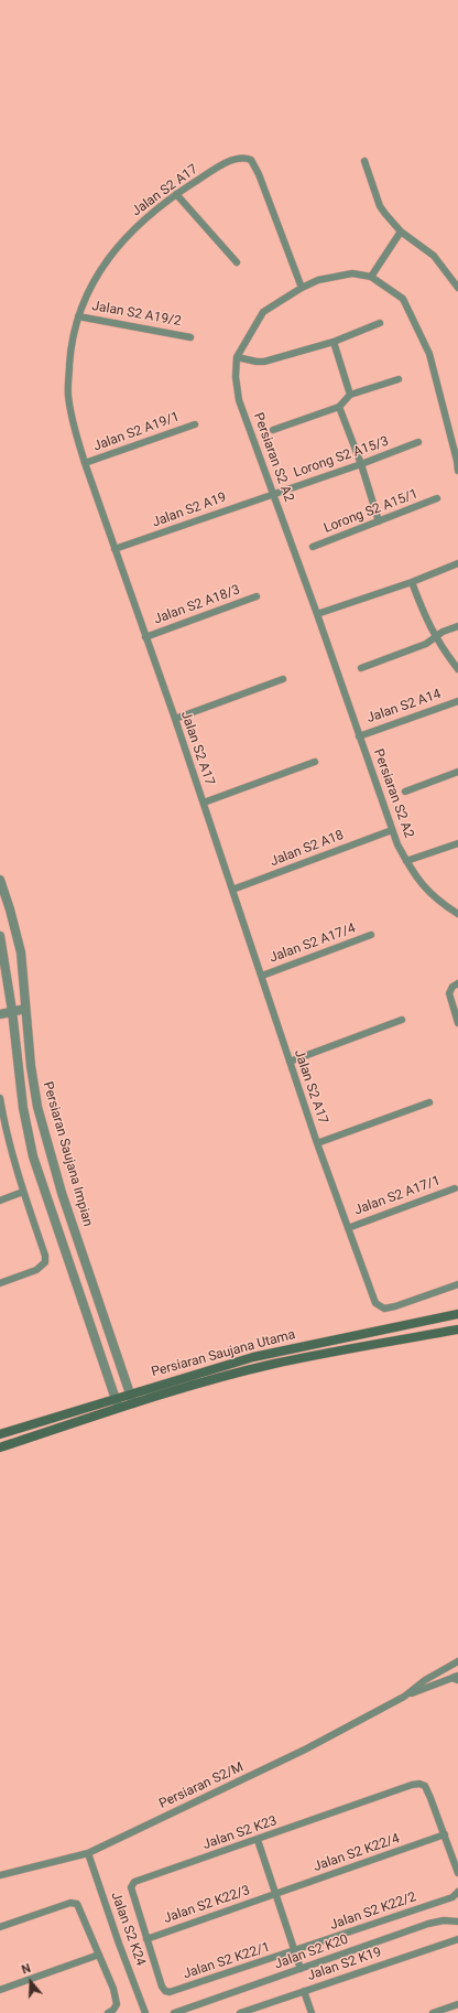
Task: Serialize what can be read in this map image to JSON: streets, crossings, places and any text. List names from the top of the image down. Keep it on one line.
{"streets":{"main road":["Persiaran Saujana Utama"],"street":["Jalan S2 A17","Jalan S2 A19/2","Jalan S2 A19/1","Persiaran S2 A2","Lorong S2 A15/3","Jalan S2 A19","Lorong S2 A15/1","Jalan S2 A18/3","Jalan S2 A14","Jalan S2 A18","Jalan S2 A17/4","Persiaran Saujana Impian","Jalan S2 A17/1","Persiaran S2/M","Jalan S2 K23","Jalan S2 K22/4","Jalan S2 K22/3","Jalan S2 K22/2","Jalan S2 K24","Jalan S2 K20","Jalan S2 K22/1","Jalan S2 K19"]},"crossings":[["Jalan S2 A17","Jalan S2 A19/2"],["Jalan S2 A17","Jalan S2 A19/1"],["Jalan S2 A17","Persiaran S2 A2"],["Jalan S2 A17","Jalan S2 A19"],["Jalan S2 A17","Jalan S2 A18/3"],["Jalan S2 A17","Jalan S2 A18"],["Jalan S2 A17","Jalan S2 A17/4"],["Jalan S2 A17","Jalan S2 A17/1"],["Persiaran S2 A2","Lorong S2 A15/3"],["Persiaran S2 A2","Jalan S2 A19"],["Persiaran S2 A2","Jalan S2 A14"],["Persiaran S2 A2","Jalan S2 A18"],["Lorong S2 A15/3","Jalan S2 A19"],["Persiaran Saujana Impian","Persiaran Saujana Utama"],["Persiaran S2/M","Jalan S2 K24"],["Jalan S2 K23","Jalan S2 K22/4"],["Jalan S2 K23","Jalan S2 K22/3"],["Jalan S2 K23","Jalan S2 K22/1"],["Jalan S2 K22/4","Jalan S2 K22/3"],["Jalan S2 K22/3","Jalan S2 K22/1"],["Jalan S2 K22/2","Jalan S2 K22/1"]],"north":"top"}
